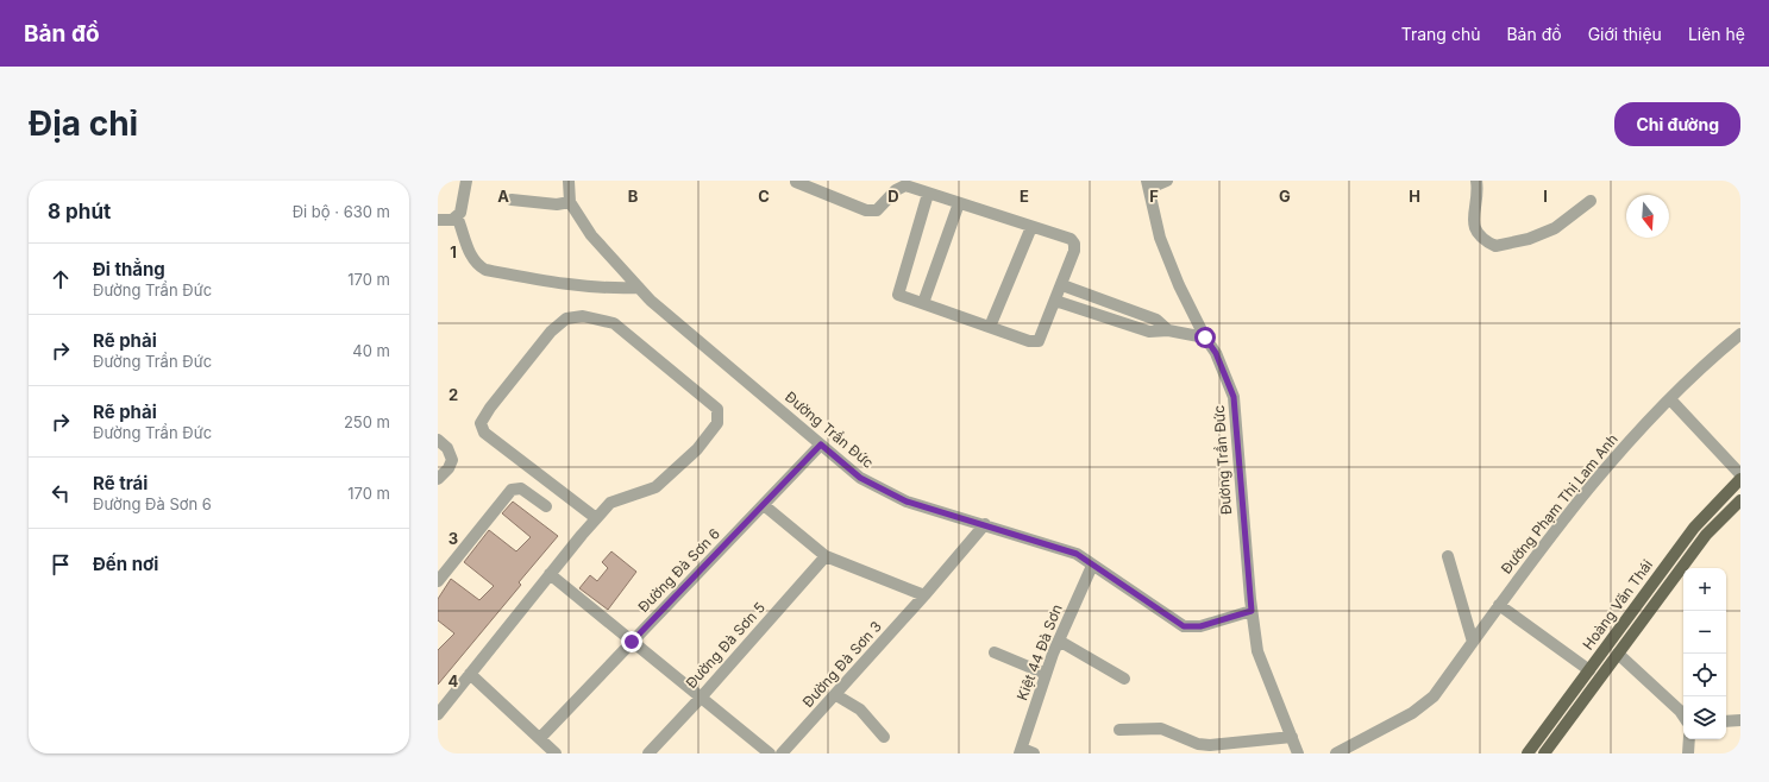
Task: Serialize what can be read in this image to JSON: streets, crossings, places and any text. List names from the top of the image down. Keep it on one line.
{"streets":{"main road":["Hoàng Văn Thái"],"street":["Đường Trần Đức","Đường Phạm Thị Lam Anh","Đường Đà Sơn 6","Đường Đà Sơn 5","Kiệt 44 Đà Sơn","Đường Đà Sơn 3"]},"crossings":[["Đường Trần Đức","Đường Đà Sơn 6"],["Đường Trần Đức","Kiệt 44 Đà Sơn"],["Đường Trần Đức","Đường Đà Sơn 3"]],"north":"bottom","page":{"header":"Bản đồ","nav":["Trang chủ","Bản đồ","Giới thiệu","Liên hệ"],"buttons":"Chỉ đường","title":"Địa chỉ","heading":["8 phút","Đi bộ · 630 m"],"list":[["Đi thẳng","Đường Trần Đức","170 m"],["Rẽ phải","Đường Trần Đức","40 m"],["Rẽ phải","Đường Trần Đức","250 m"],["Rẽ trái","Đường Đà Sơn 6","170 m"],"Đến nơi"],"map_buttons":["+","−"]},"grid":{"columns":["A","B","C","D","E","F","G","H","I"],"rows":["1","2","3","4"]}}
